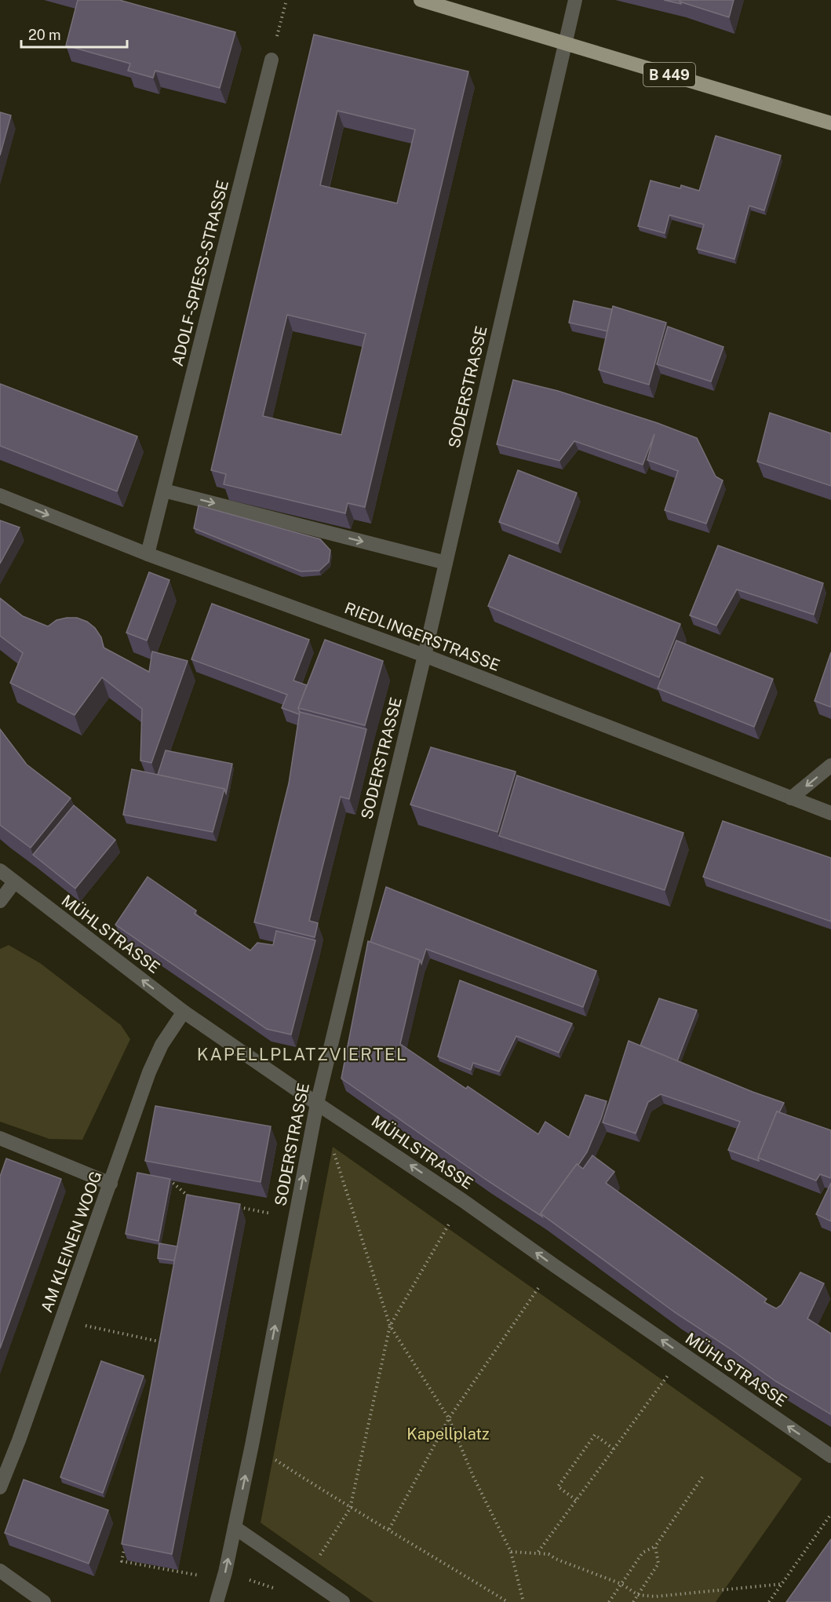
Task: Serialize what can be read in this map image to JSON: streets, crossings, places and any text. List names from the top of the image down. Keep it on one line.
{"streets":{"main road":["B 449"],"street":["ADOLF-SPIESS-STRASSE","SODERSTRASSE","RIEDLINGERSTRASSE","MÜHLSTRASSE","AM KLEINEN WOOG"]},"crossings":[["B 449","SODERSTRASSE"],["ADOLF-SPIESS-STRASSE","RIEDLINGERSTRASSE"],["SODERSTRASSE","RIEDLINGERSTRASSE"],["SODERSTRASSE","MÜHLSTRASSE"],["MÜHLSTRASSE","AM KLEINEN WOOG"]],"one_way":["MÜHLSTRASSE"],"districts":["KAPELLPLATZVIERTEL"],"parks":["Kapellplatz"],"scale_bar":"20 m"}
